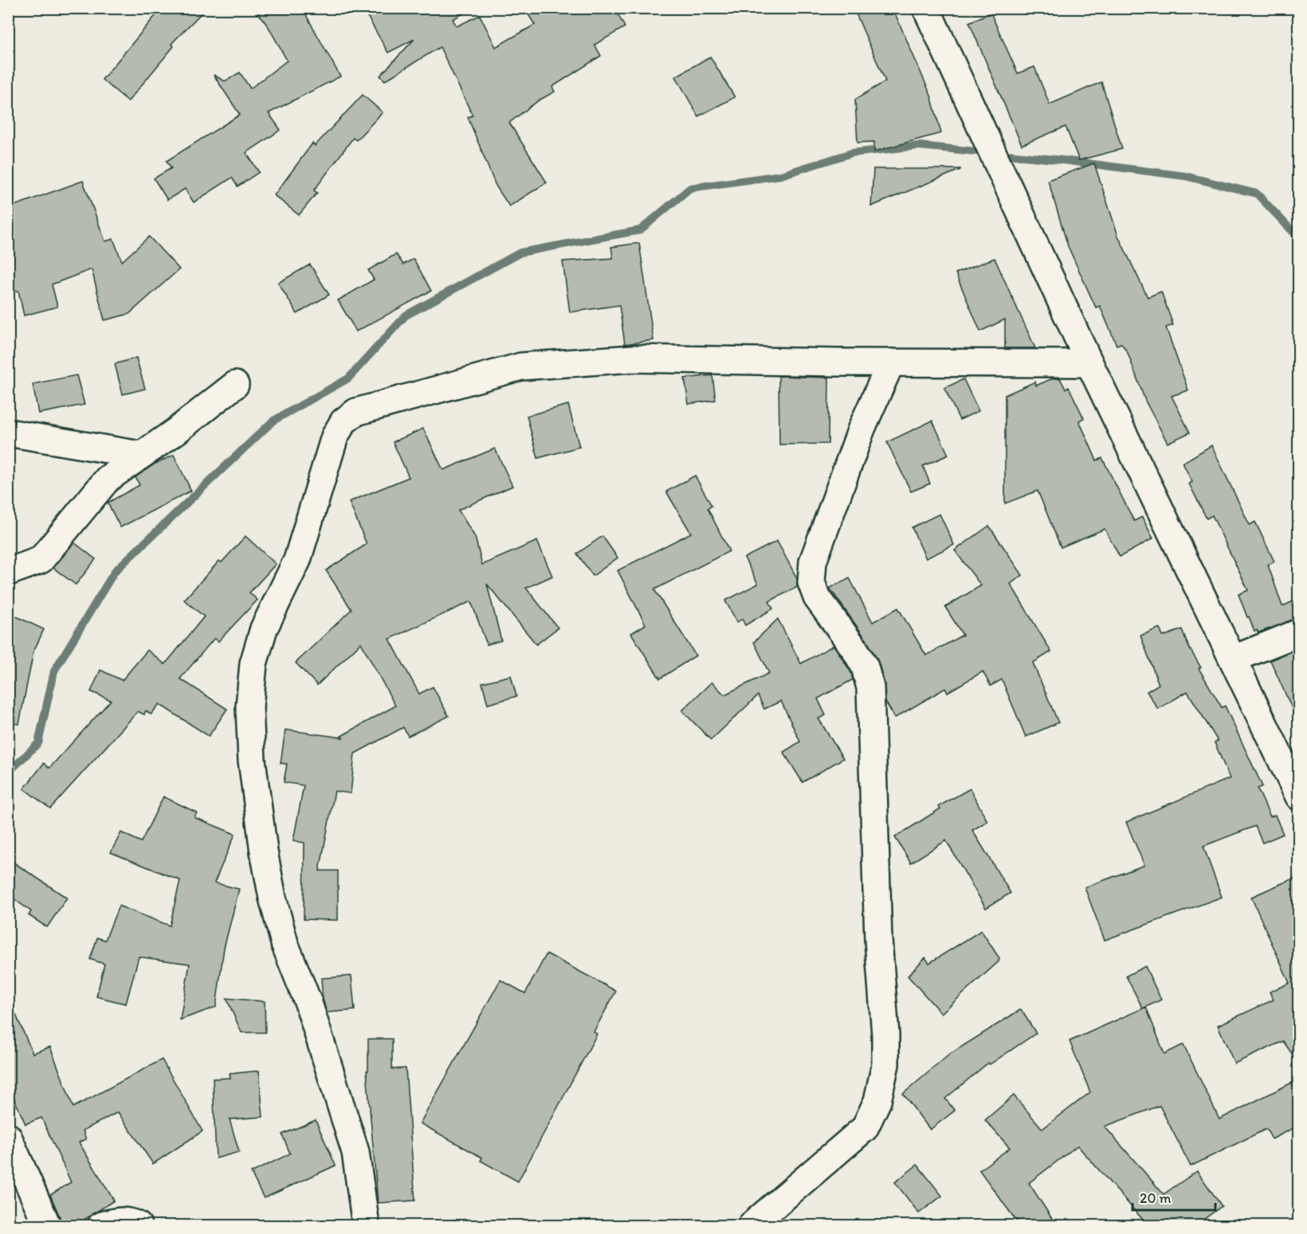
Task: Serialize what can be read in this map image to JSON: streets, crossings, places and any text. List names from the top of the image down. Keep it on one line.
{"scale_bar":"20 m"}
